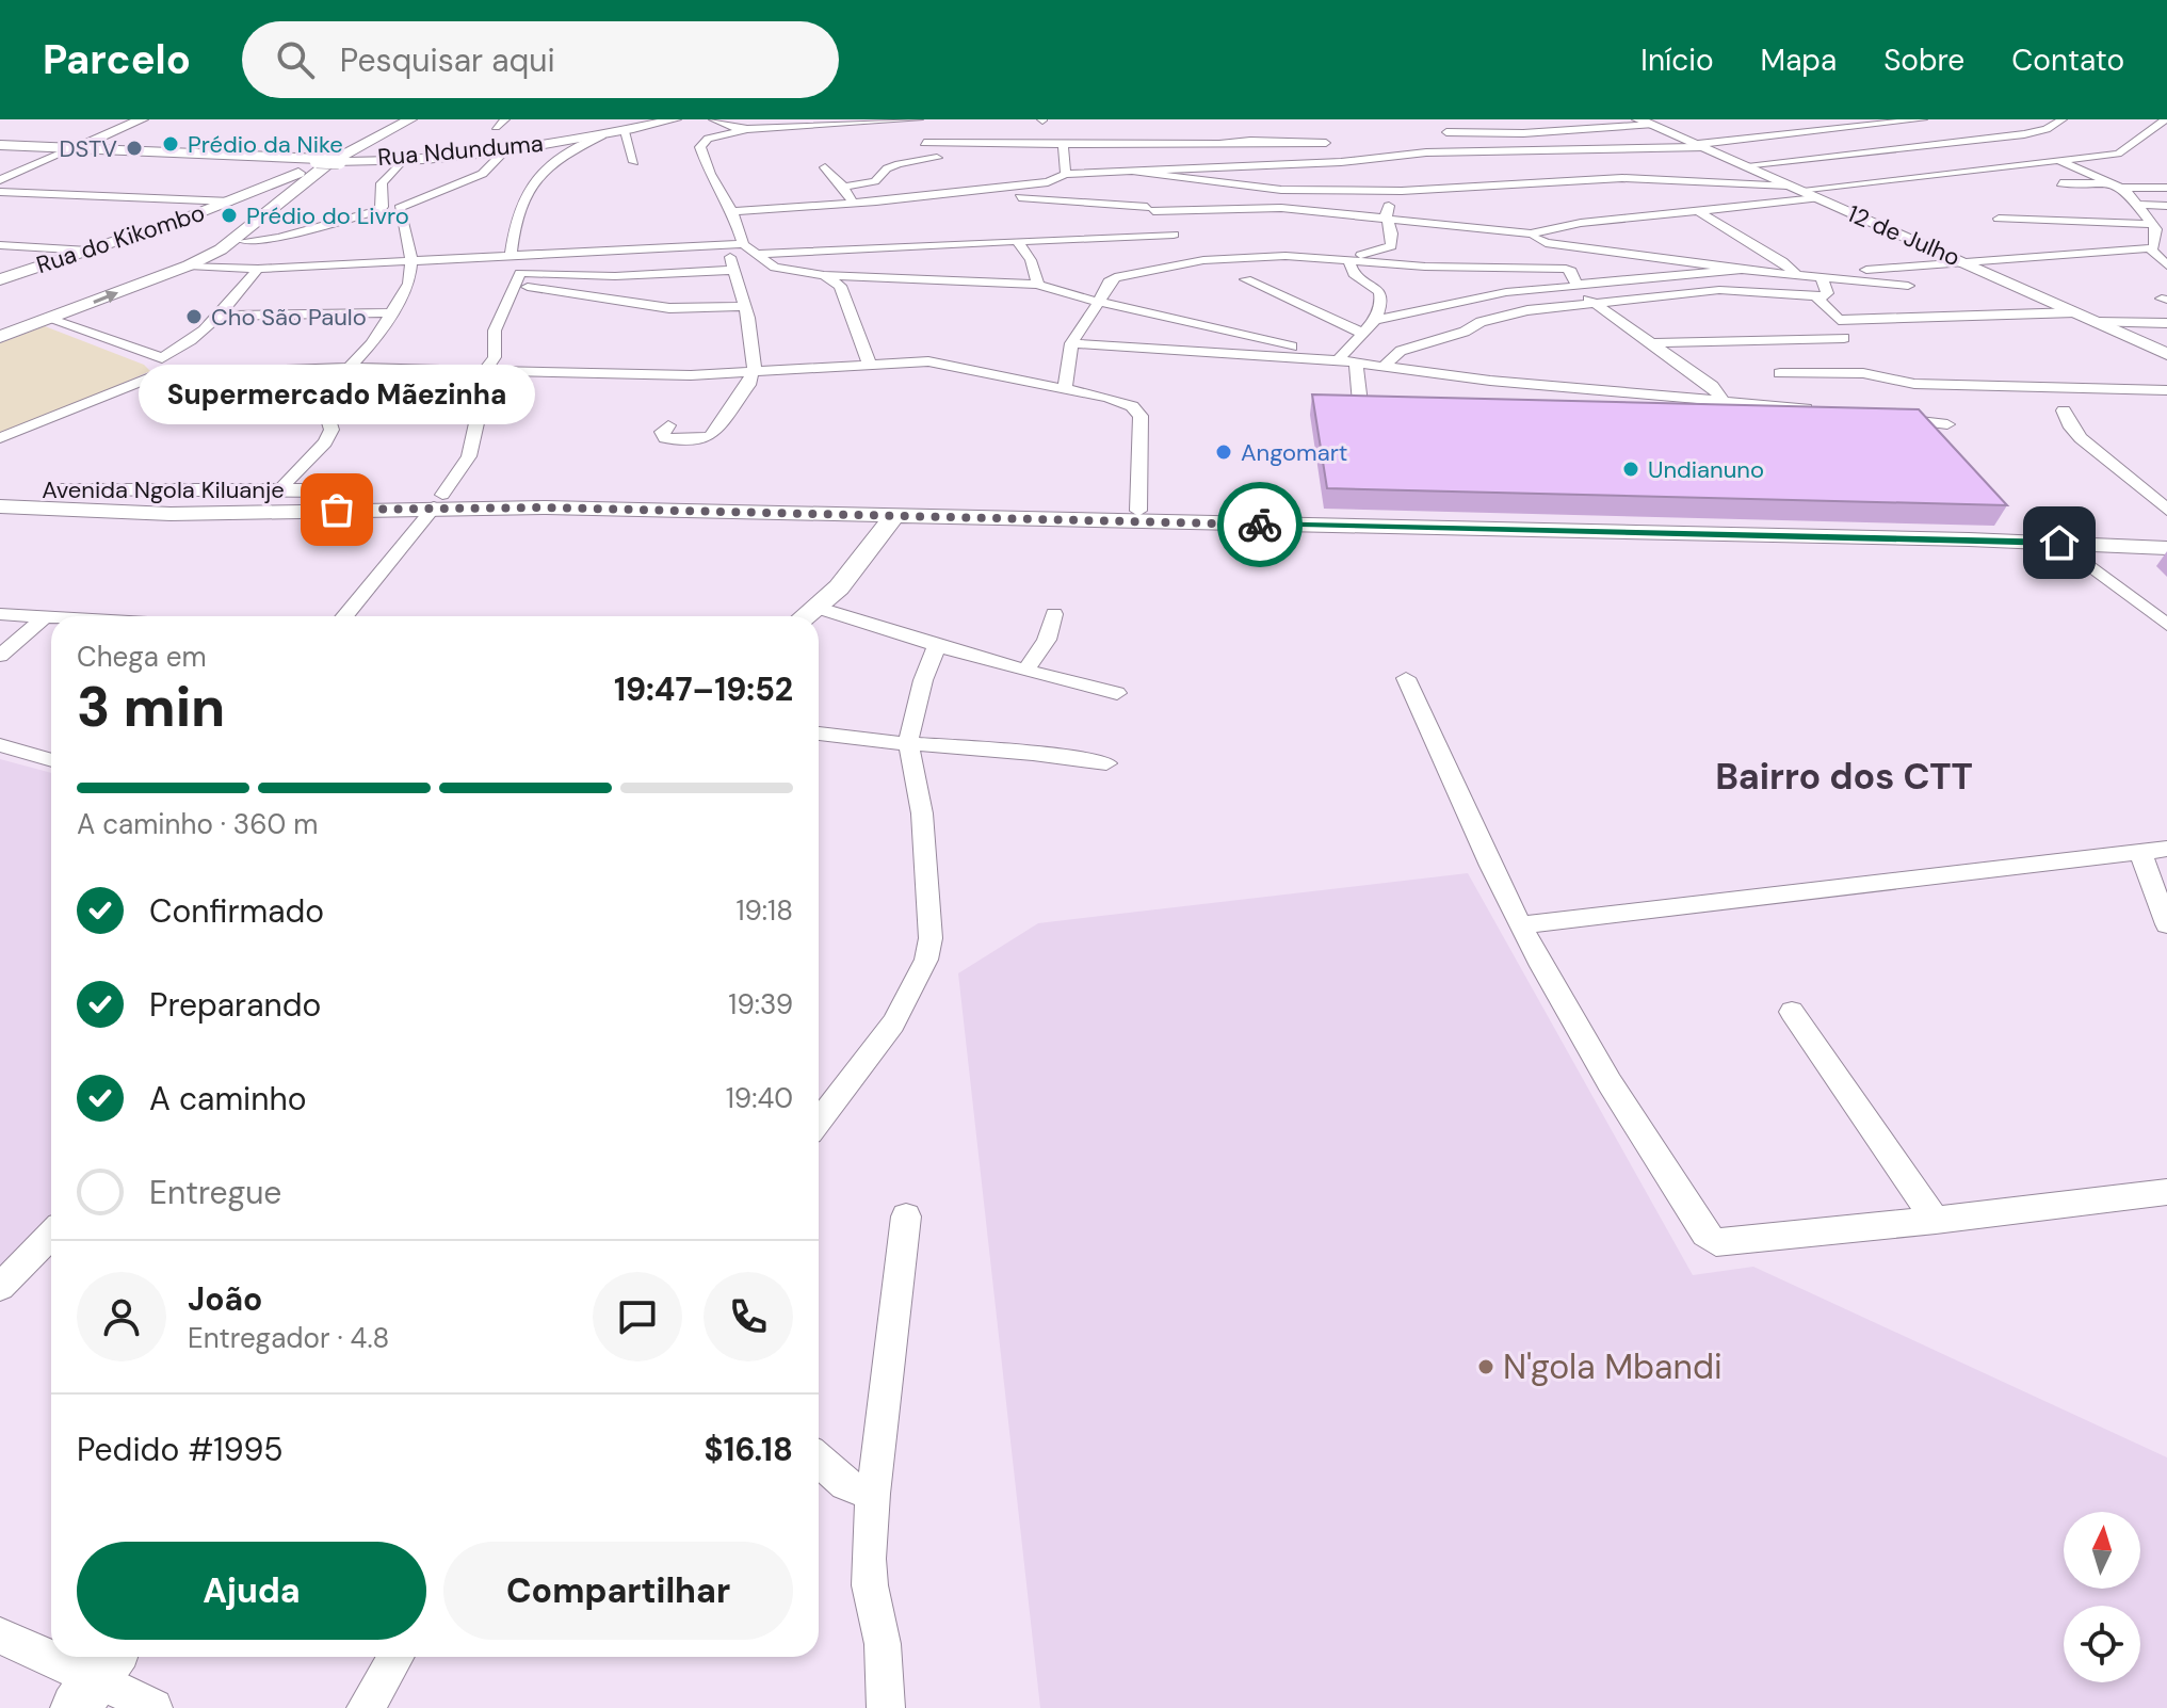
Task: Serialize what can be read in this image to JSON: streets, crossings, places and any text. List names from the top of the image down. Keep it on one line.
{"streets":{"main road":["Rua Ndunduma","12 de Julho","Rua do Kikombo","Avenida Ngola Kiluanje"]},"districts":["Bairro dos CTT"],"places":["Prédio da Nike","DSTV","Prédio do Livro","Cho São Paulo","Angomart","Undianuno","Supermercado Mãezinha","N'gola Mbandi"],"north":"top","page":{"header":"Parcelo","search":"Pesquisar aqui","nav":["Início","Mapa","Sobre","Contato"],"bubble":"Supermercado Mãezinha","heading":["3 min","Chega em","19:47–19:52"],"panel":["João","Entregador · 4.8","Pedido #1995","$16.18"],"bar":"A caminho · 360 m","list":[["Confirmado","19:18"],["Preparando","19:39"],["A caminho","19:40"],"Entregue"],"buttons":["Ajuda","Compartilhar"]}}
